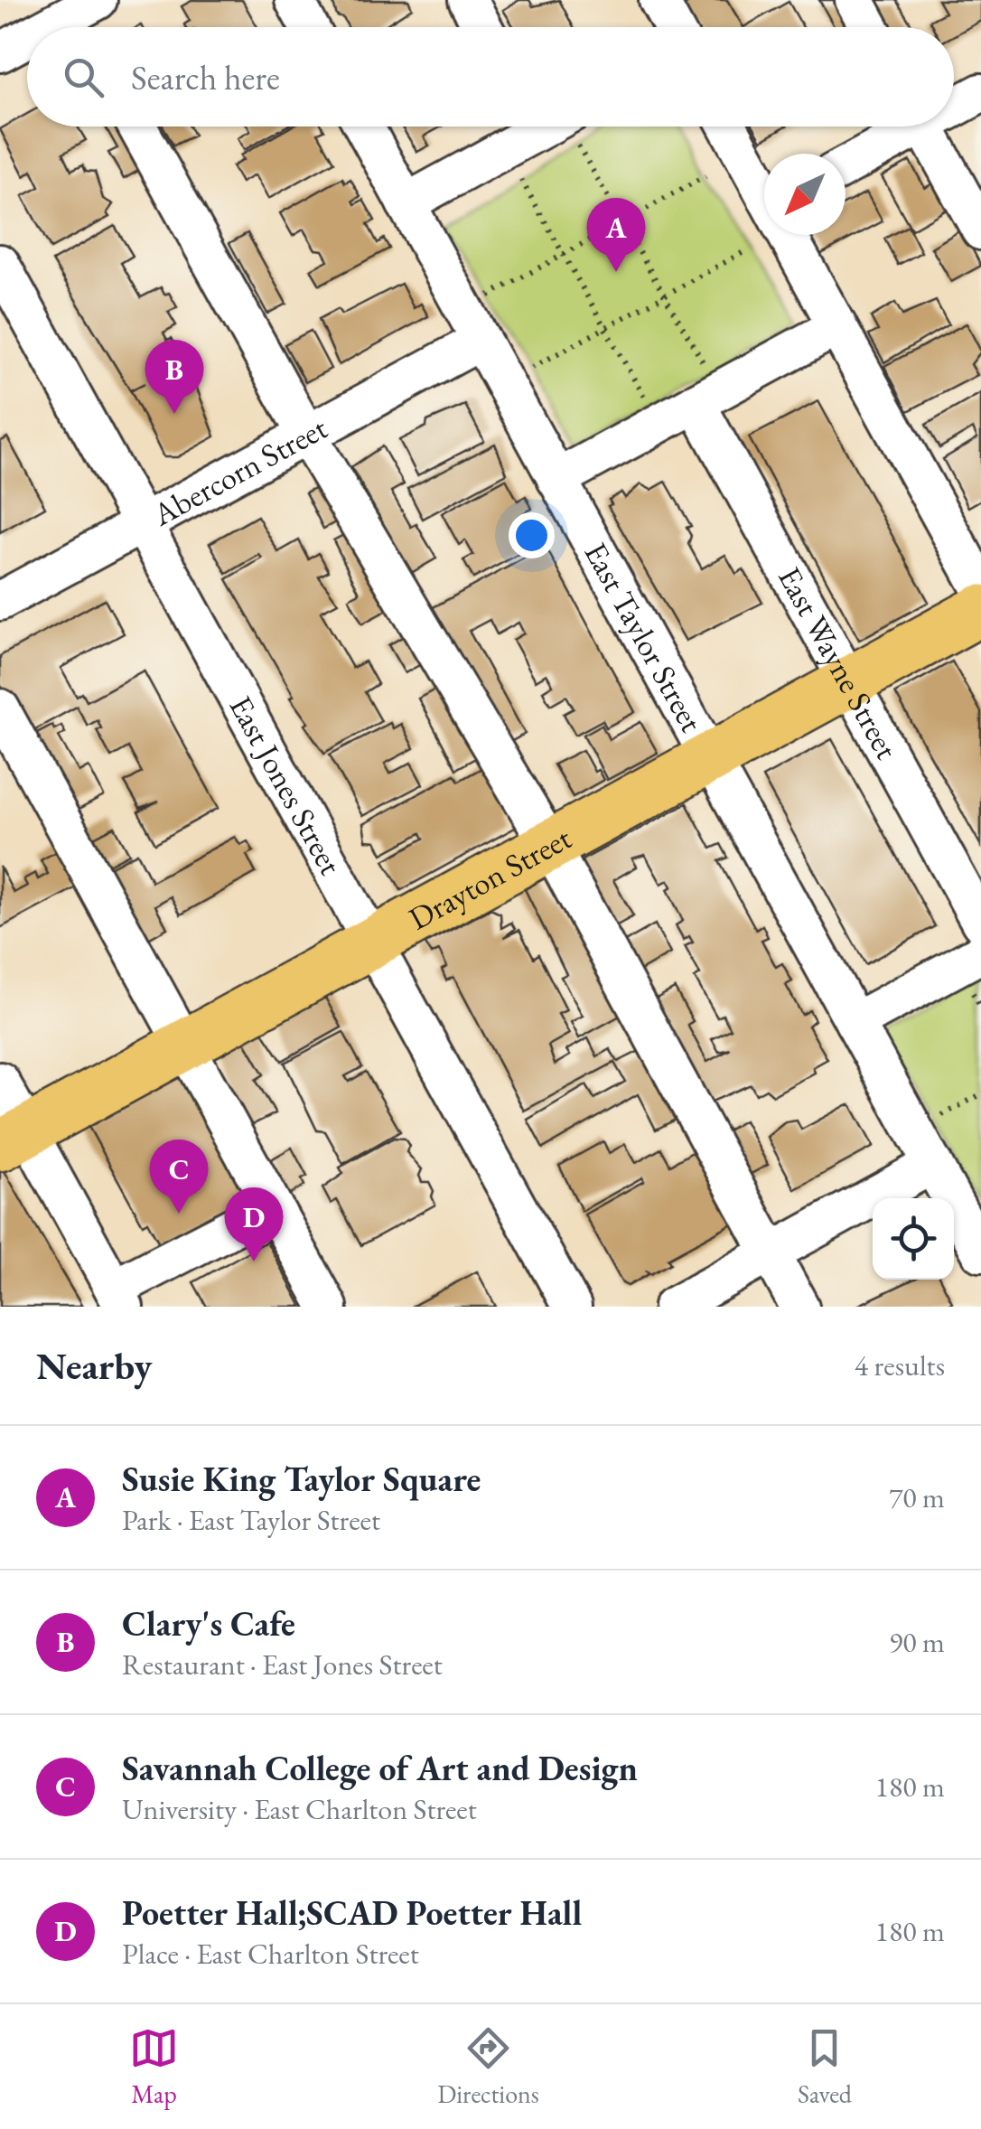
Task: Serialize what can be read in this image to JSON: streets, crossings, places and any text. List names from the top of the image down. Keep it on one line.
{"streets":{"main road":["Drayton Street"],"street":["Abercorn Street","East Taylor Street","East Wayne Street","East Jones Street"]},"crossings":[["Abercorn Street","East Taylor Street"],["Abercorn Street","East Jones Street"],["East Taylor Street","Drayton Street"],["East Wayne Street","Drayton Street"],["East Jones Street","Drayton Street"]],"north":"bottom left","page":{"search":"Search here","pins":["A","B","C","D"],"heading":["Nearby","4 results"],"list":[{"mark":"A","name":"Susie King Taylor Square","note":"Park · East Taylor Street","value":"70 m"},{"mark":"B","name":"Clary's Cafe","note":"Restaurant · East Jones Street","value":"90 m"},{"mark":"C","name":"Savannah College of Art and Design","note":"University · East Charlton Street","value":"180 m"},{"mark":"D","name":"Poetter Hall;SCAD Poetter Hall","note":"Place · East Charlton Street","value":"180 m"}],"nav":["Map","Directions","Saved"]}}
